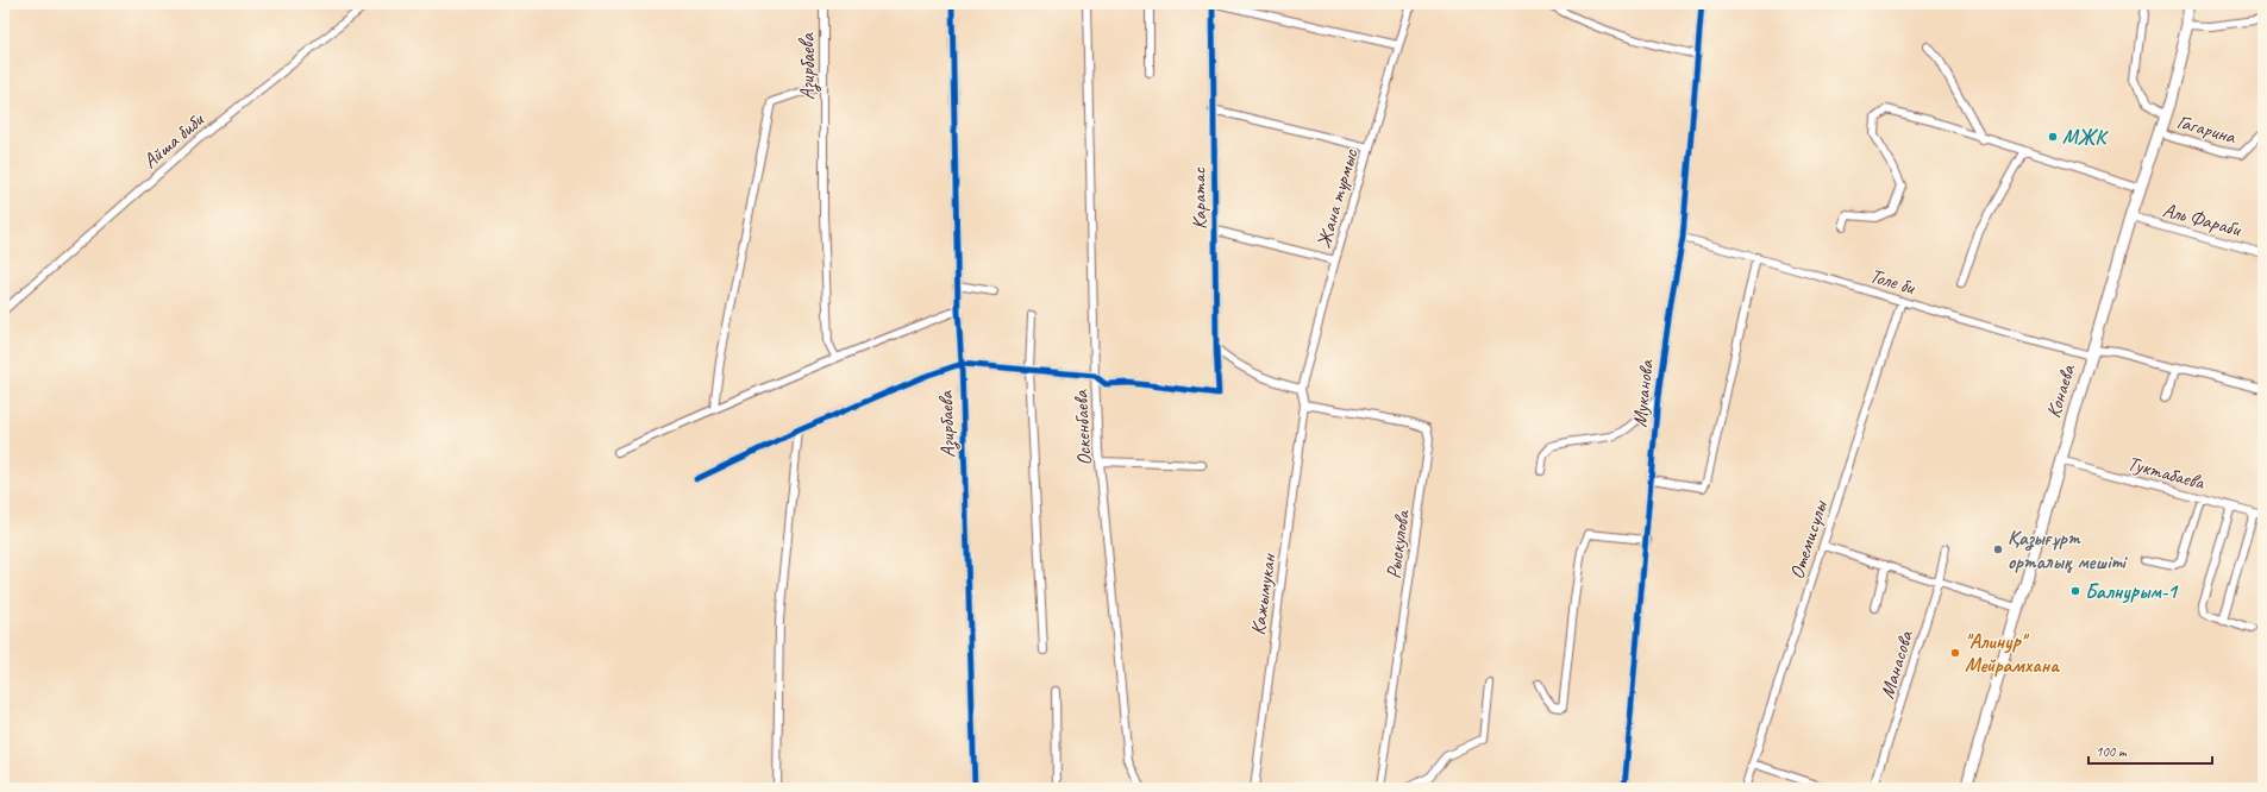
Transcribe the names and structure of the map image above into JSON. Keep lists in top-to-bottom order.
{
  "streets": {
    "main road": ["Конаева"],
    "street": [
      "Азирбаева",
      "Гагарина",
      "Айша биби",
      "Каратас",
      "Жана турмыс",
      "Аль Фараби",
      "Толе би",
      "Муканова",
      "Оскенбаева",
      "Туктабаева",
      "Отемисулы",
      "Рыскулова",
      "Кажымукан",
      "Манасова"
    ]
  },
  "crossings": [
    ["Гагарина", "Конаева"],
    ["Каратас", "Оскенбаева"],
    ["Жана турмыс", "Рыскулова"],
    ["Жана турмыс", "Кажымукан"],
    ["Аль Фараби", "Конаева"],
    ["Толе би", "Конаева"],
    ["Толе би", "Муканова"],
    ["Толе би", "Отемисулы"],
    ["Конаева", "Туктабаева"],
    ["Рыскулова", "Кажымукан"]
  ],
  "places": [
    "МЖК",
    "Қазығұрт орталық мешіті",
    "Балнурым-1",
    "\"Алинур\" Мейрамхана"
  ],
  "scale_bar": "100 m"
}
